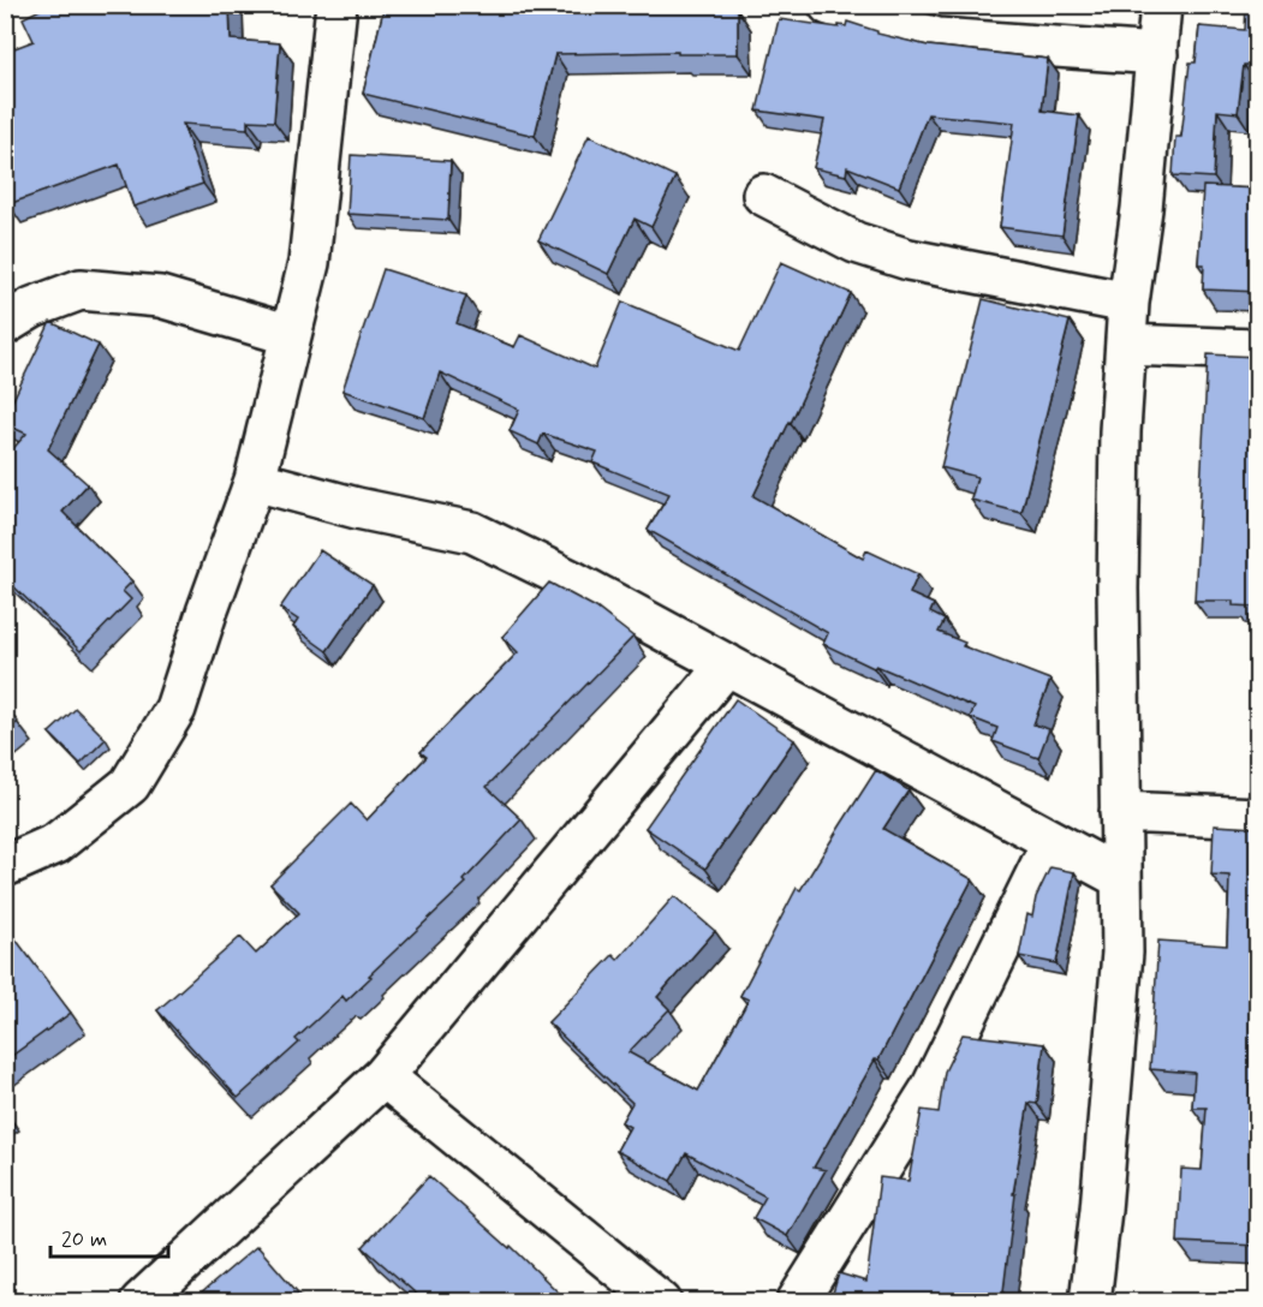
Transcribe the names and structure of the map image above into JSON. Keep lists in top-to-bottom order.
{
  "scale_bar": "20 m"
}
